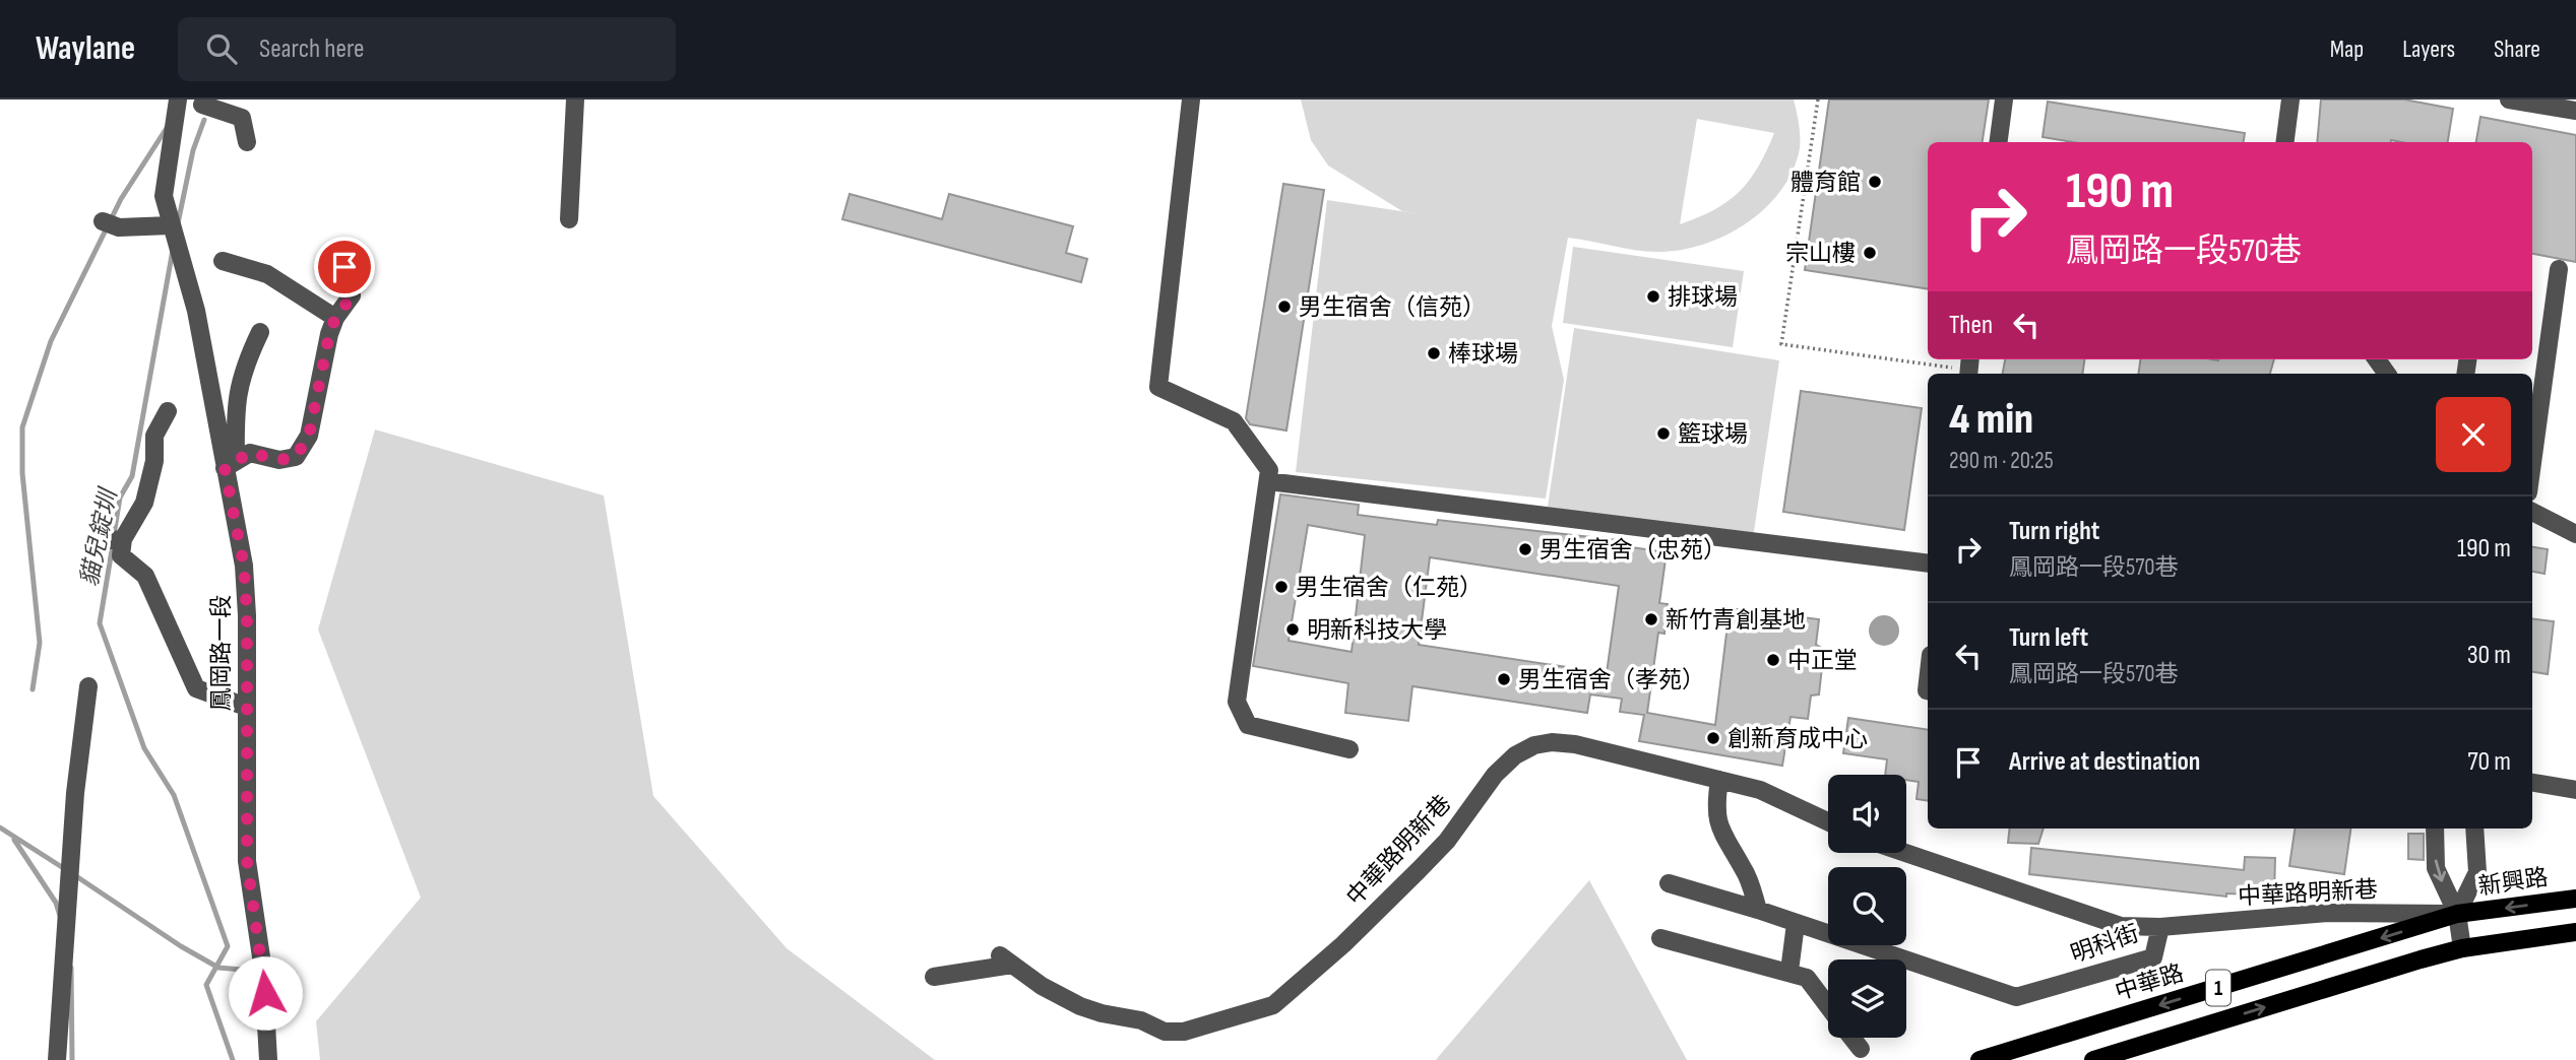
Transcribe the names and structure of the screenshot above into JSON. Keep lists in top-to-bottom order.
{
  "streets": {
    "main road": ["新興路", "中華路", "1"],
    "street": ["鳳岡路一段", "中華路明新巷", "明科街"]
  },
  "crossings": [
    ["中華路明新巷", "新興路"],
    ["中華路明新巷", "明科街"],
    ["中華路明新巷", "中華路"],
    ["新興路", "中華路"]
  ],
  "water": ["貓兒錠圳"],
  "places": [
    "體育館",
    "宗山樓",
    "排球場",
    "男生宿舍（信苑）",
    "棒球場",
    "籃球場",
    "男生宿舍（忠苑）",
    "男生宿舍（仁苑）",
    "新竹青創基地",
    "明新科技大學",
    "中正堂",
    "男生宿舍（孝苑）",
    "創新育成中心"
  ],
  "page": {
    "header": "Waylane",
    "search": "Search here",
    "nav": ["Map", "Layers", "Share"],
    "turn": ["190 m", "鳳岡路一段570巷"],
    "then": "Then",
    "heading": ["4 min", "290 m · 20:25"],
    "list": [
      {
        "name": "Turn right",
        "note": "鳳岡路一段570巷",
        "value": "190 m"
      },
      {
        "name": "Turn left",
        "note": "鳳岡路一段570巷",
        "value": "30 m"
      },
      {
        "name": "Arrive at destination",
        "value": "70 m"
      }
    ]
  }
}
